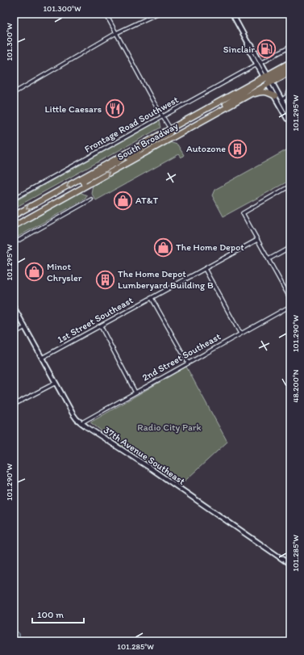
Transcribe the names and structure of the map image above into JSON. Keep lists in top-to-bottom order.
{
  "streets": {
    "highway": ["South Broadway"],
    "street": [
      "Frontage Road Southwest",
      "1st Street Southeast",
      "2nd Street Southeast",
      "37th Avenue Southeast"
    ]
  },
  "crossings": [
    ["1st Street Southeast", "37th Avenue Southeast"],
    ["2nd Street Southeast", "37th Avenue Southeast"]
  ],
  "parks": ["Radio City Park"],
  "places": {
    "fuel station": ["Sinclair"],
    "restaurant": ["Little Caesars"],
    "building": ["Autozone", "The Home Depot Lumberyard Building B"],
    "shop": ["AT&T", "The Home Depot", "Minot Chrysler"]
  },
  "scale_bar": "100 m",
  "coordinates": [
    "101.300°W",
    "101.295°W",
    "101.290°W",
    "48.200°N",
    "101.285°W"
  ]
}
